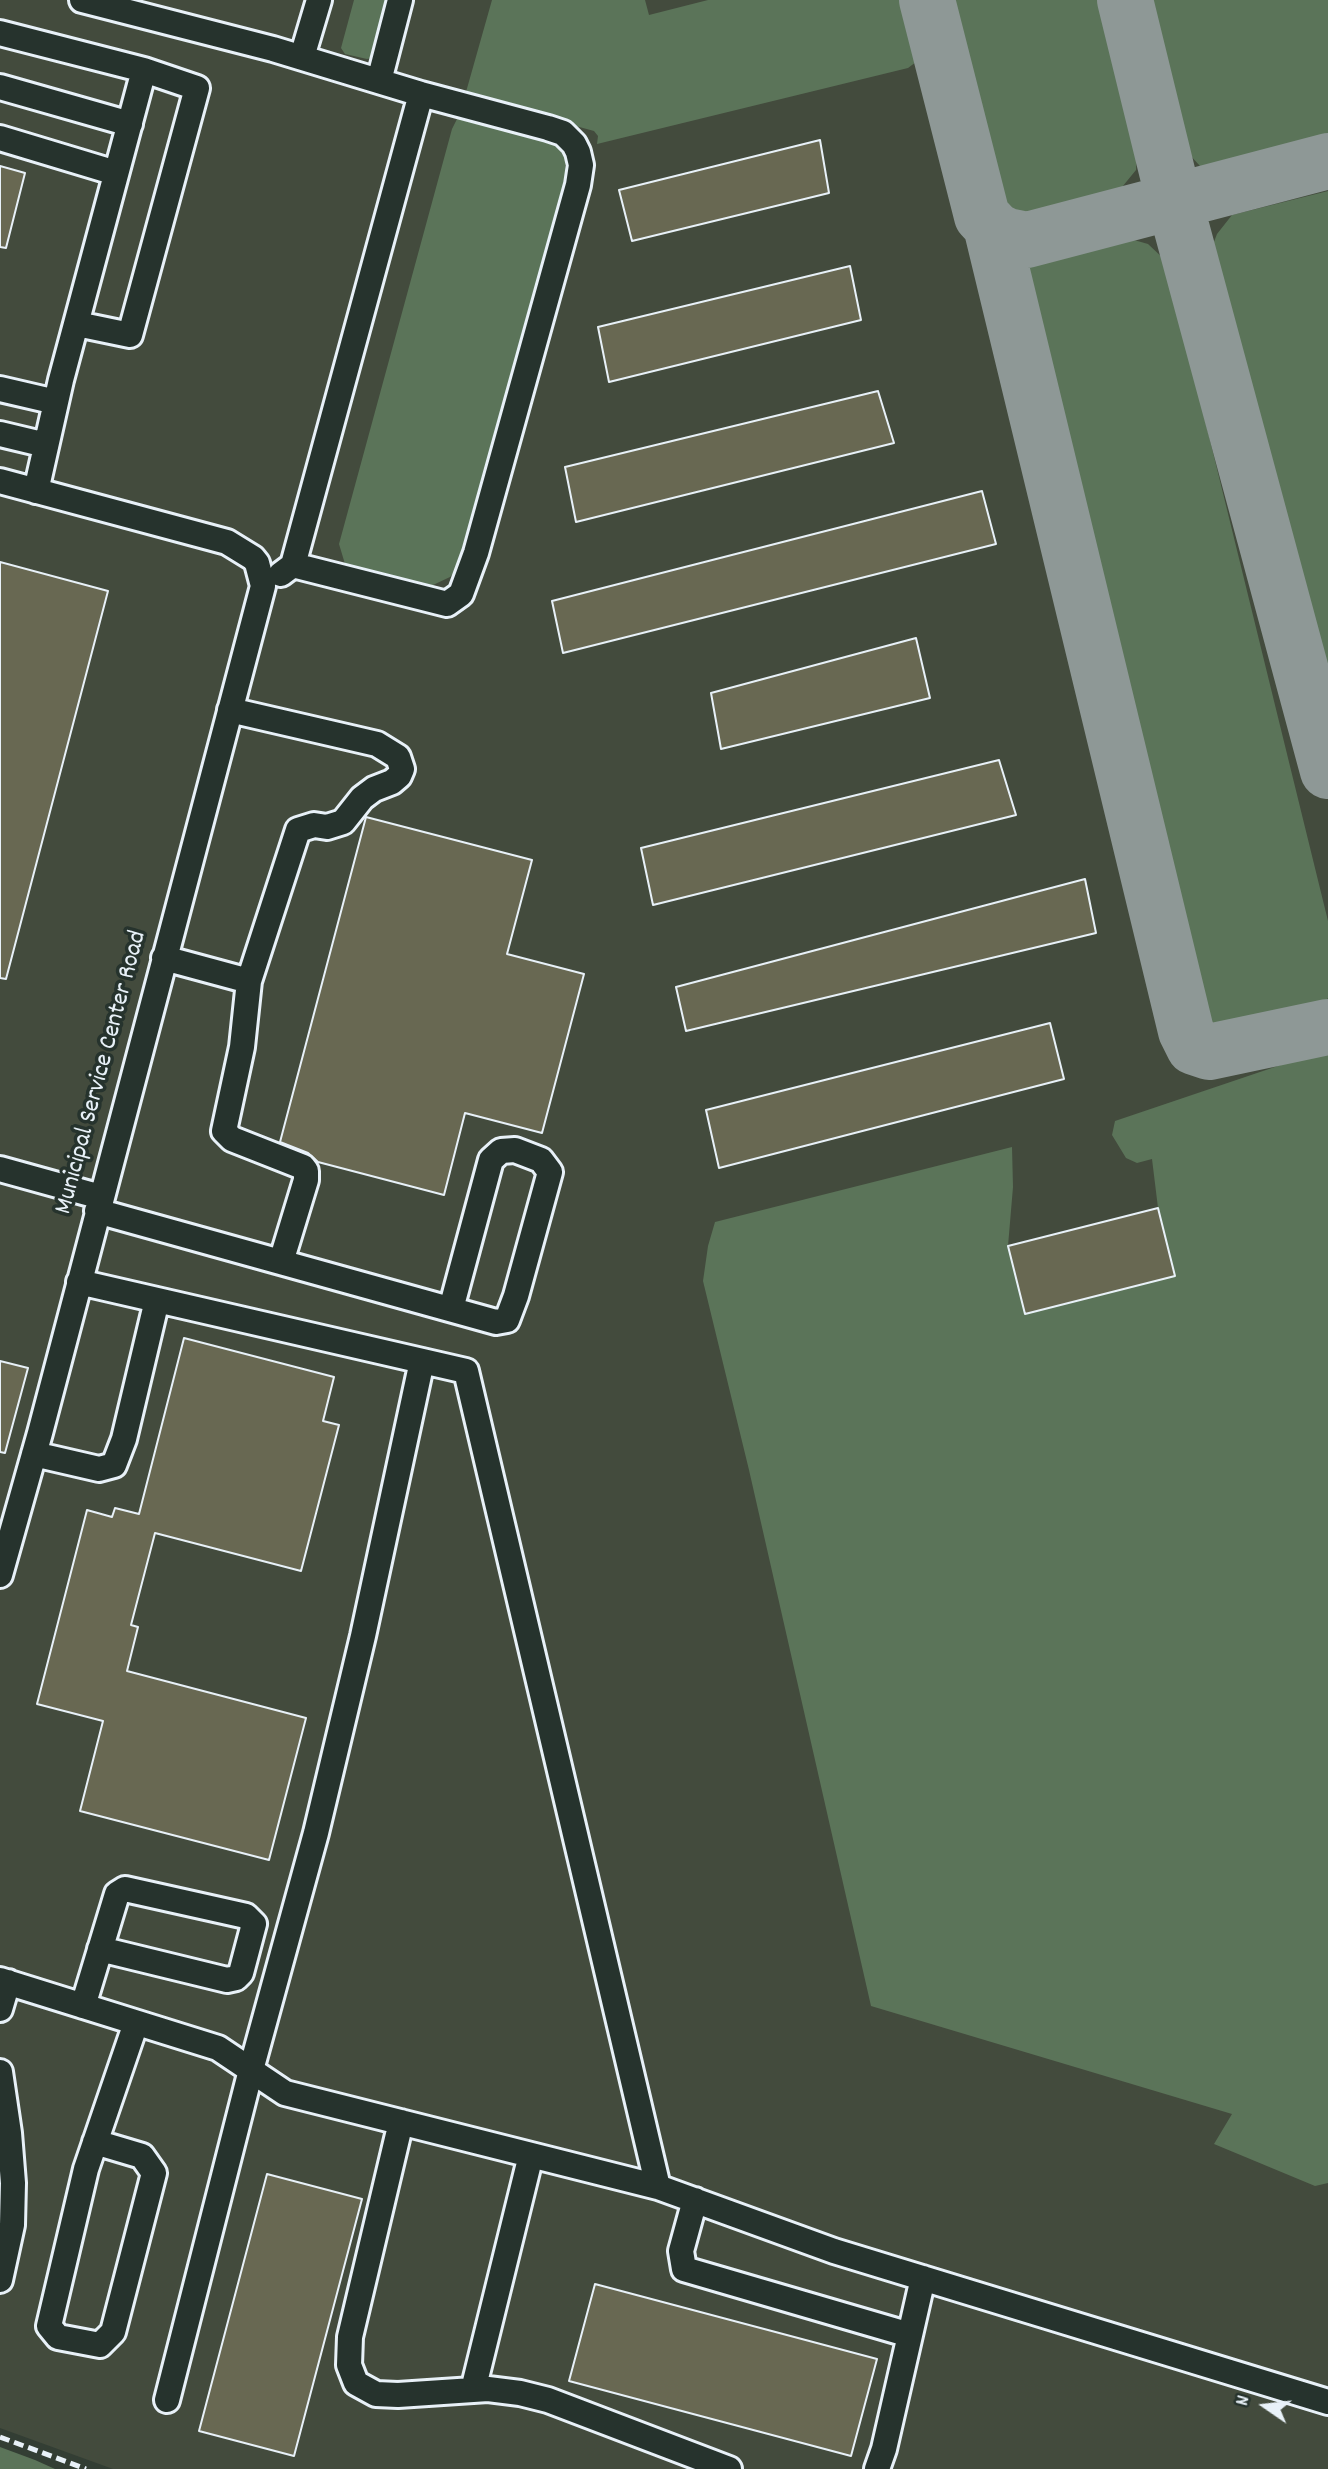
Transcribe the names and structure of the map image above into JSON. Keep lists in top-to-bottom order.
{
  "streets": {
    "street": ["Municipal Service Center Road"]
  },
  "north": "left"
}
